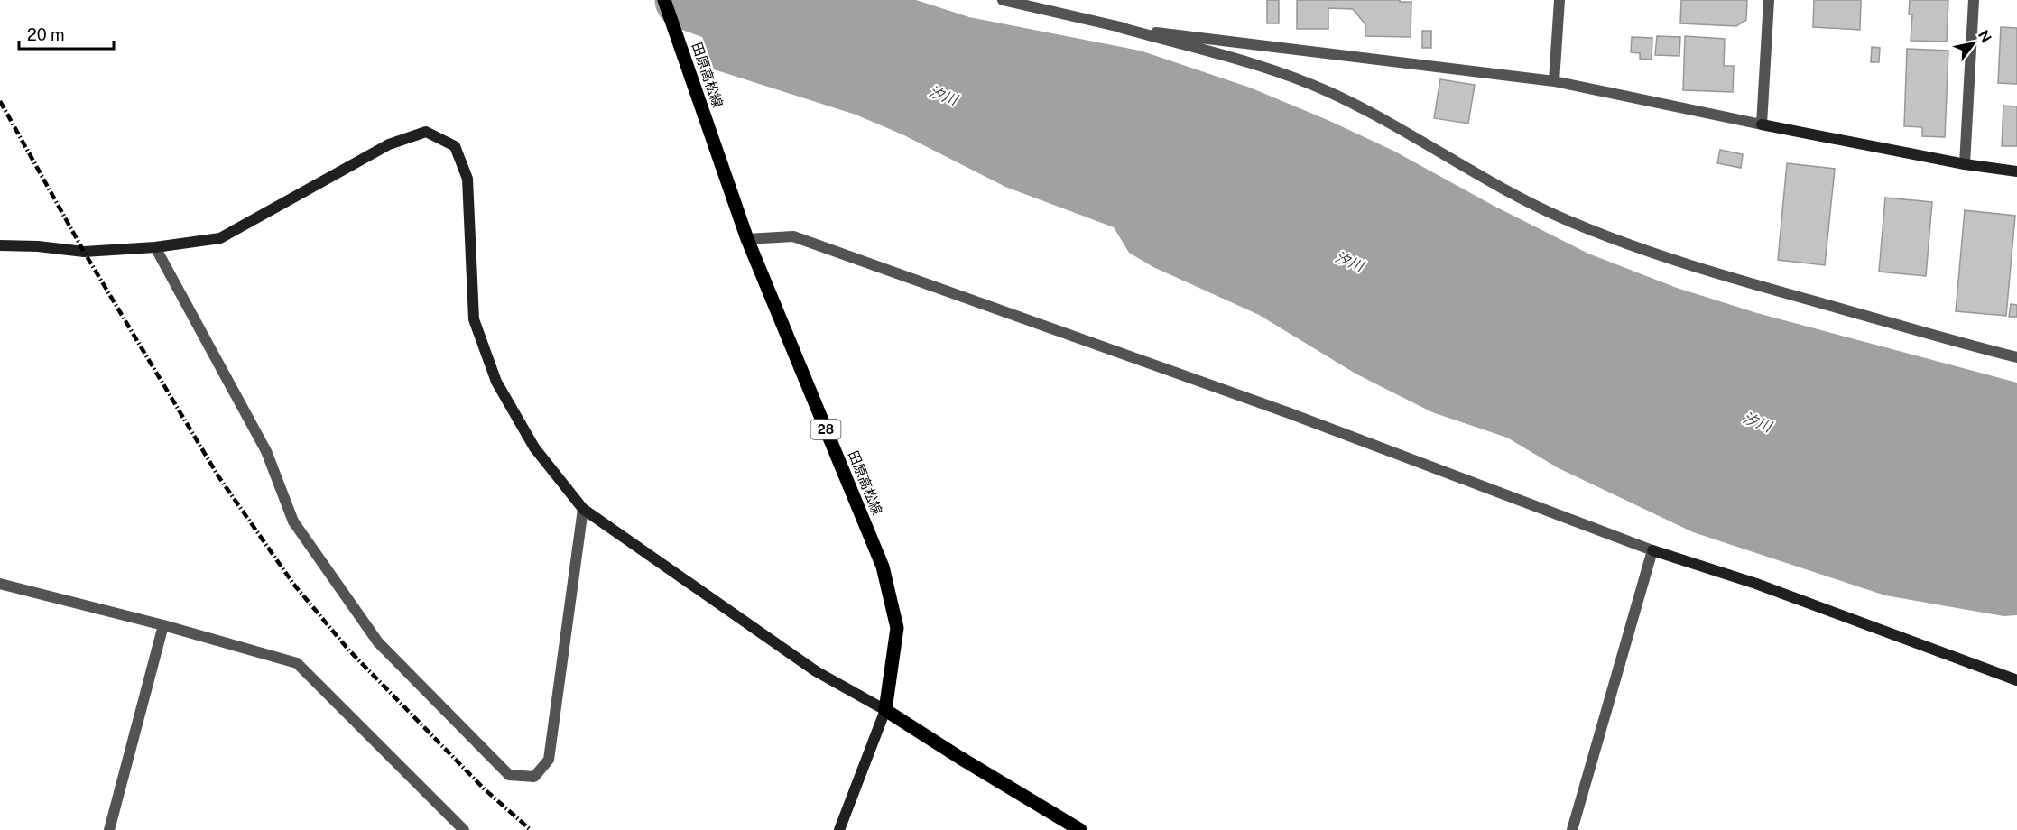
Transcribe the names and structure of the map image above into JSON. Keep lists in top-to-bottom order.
{
  "streets": {
    "main road": ["田原高松線", "28"]
  },
  "water": ["汐川"],
  "scale_bar": "20 m",
  "north": "top right"
}
